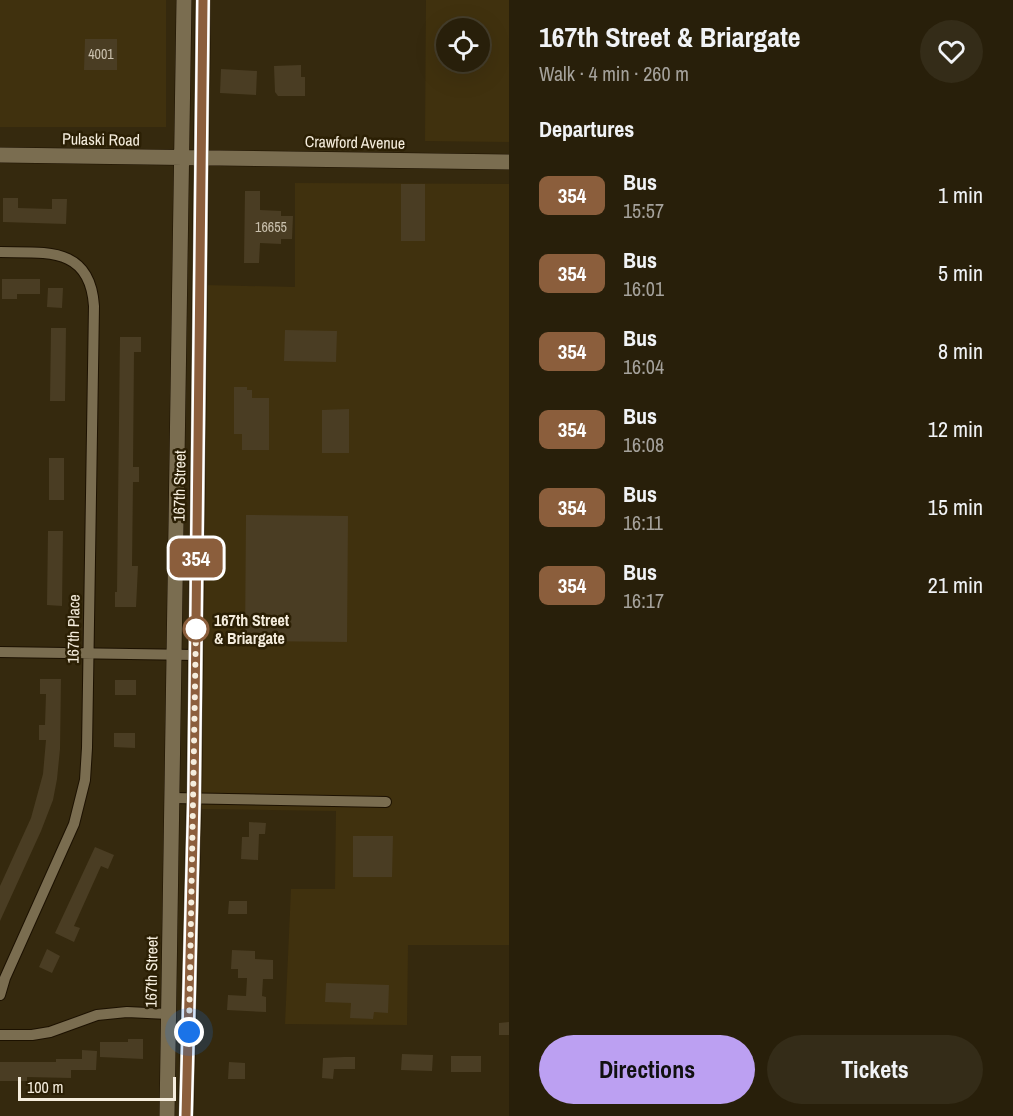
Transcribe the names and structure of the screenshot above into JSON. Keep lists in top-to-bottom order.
{
  "streets": {
    "main road": ["Pulaski Road", "Crawford Avenue", "167th Street"],
    "street": ["167th Place"]
  },
  "crossings": [
    ["Pulaski Road", "Crawford Avenue"],
    ["Pulaski Road", "167th Street"],
    ["Crawford Avenue", "167th Street"]
  ],
  "places": ["167th Street & Briargate"],
  "lines": ["bus line 354"],
  "house_numbers": ["4001", "16655"],
  "scale_bar": "100 m",
  "page": {
    "on_map": "354",
    "heading": [
      ["167th Street & Briargate", "Walk · 4 min · 260 m"],
      "Departures"
    ],
    "list": [
      {
        "mark": "354",
        "name": "Bus",
        "note": "15:57",
        "value": "1 min"
      },
      {
        "mark": "354",
        "name": "Bus",
        "note": "16:01",
        "value": "5 min"
      },
      {
        "mark": "354",
        "name": "Bus",
        "note": "16:04",
        "value": "8 min"
      },
      {
        "mark": "354",
        "name": "Bus",
        "note": "16:08",
        "value": "12 min"
      },
      {
        "mark": "354",
        "name": "Bus",
        "note": "16:11",
        "value": "15 min"
      },
      {
        "mark": "354",
        "name": "Bus",
        "note": "16:17",
        "value": "21 min"
      }
    ],
    "buttons": ["Directions", "Tickets"],
    "scale": "100 m"
  }
}
